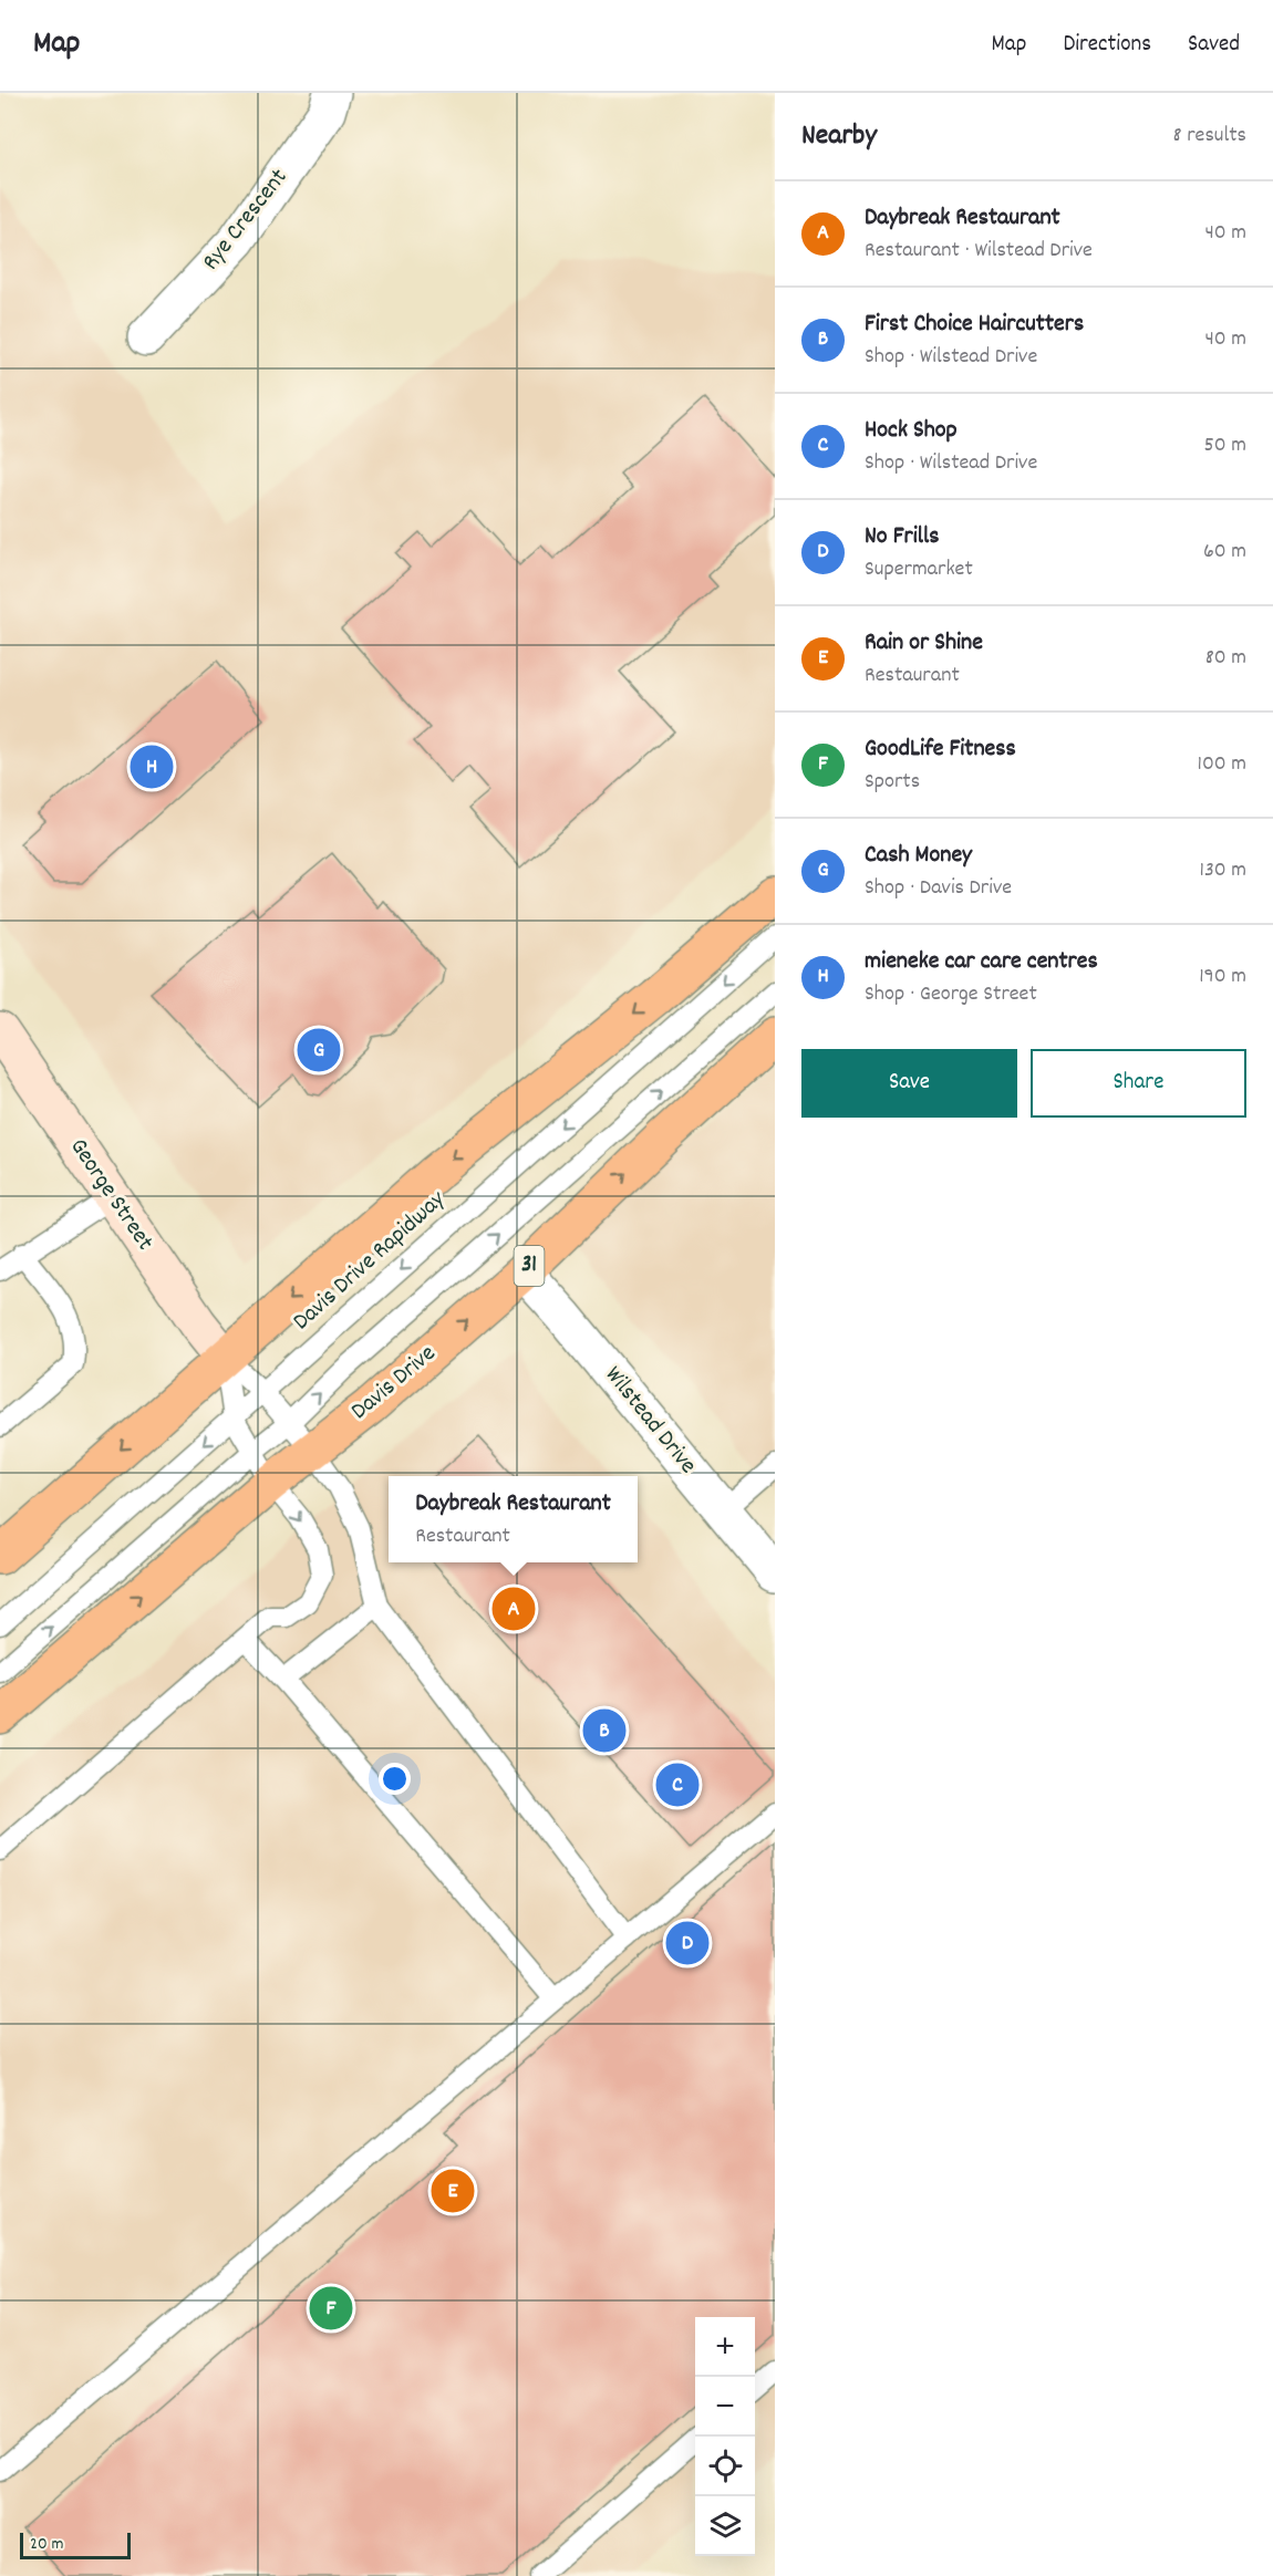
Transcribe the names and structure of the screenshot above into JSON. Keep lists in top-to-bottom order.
{
  "streets": {
    "main road": ["George Street", "31", "Davis Drive"],
    "street": ["Rye Crescent", "Wilstead Drive"],
    "lane": ["Davis Drive Rapidway"]
  },
  "crossings": [
    ["Davis Drive", "Wilstead Drive"]
  ],
  "scale_bar": "20 m",
  "page": {
    "header": "Map",
    "nav": ["Map", "Directions", "Saved"],
    "heading": ["Nearby", "8 results"],
    "list": [
      {
        "mark": "A",
        "name": "Daybreak Restaurant",
        "note": "Restaurant · Wilstead Drive",
        "value": "40 m"
      },
      {
        "mark": "B",
        "name": "First Choice Haircutters",
        "note": "Shop · Wilstead Drive",
        "value": "40 m"
      },
      {
        "mark": "C",
        "name": "Hock Shop",
        "note": "Shop · Wilstead Drive",
        "value": "50 m"
      },
      {
        "mark": "D",
        "name": "No Frills",
        "note": "Supermarket",
        "value": "60 m"
      },
      {
        "mark": "E",
        "name": "Rain or Shine",
        "note": "Restaurant",
        "value": "80 m"
      },
      {
        "mark": "F",
        "name": "GoodLife Fitness",
        "note": "Sports",
        "value": "100 m"
      },
      {
        "mark": "G",
        "name": "Cash Money",
        "note": "Shop · Davis Drive",
        "value": "130 m"
      },
      {
        "mark": "H",
        "name": "mieneke car care centres",
        "note": "Shop · George Street",
        "value": "190 m"
      }
    ],
    "pins": [
      "H",
      "G",
      "A",
      "B",
      "C",
      "D",
      "E",
      "F"
    ],
    "buttons": ["Save", "Share"],
    "popup": ["Daybreak Restaurant", "Restaurant"],
    "map_buttons": ["+", "−"],
    "scale": "20 m"
  }
}
